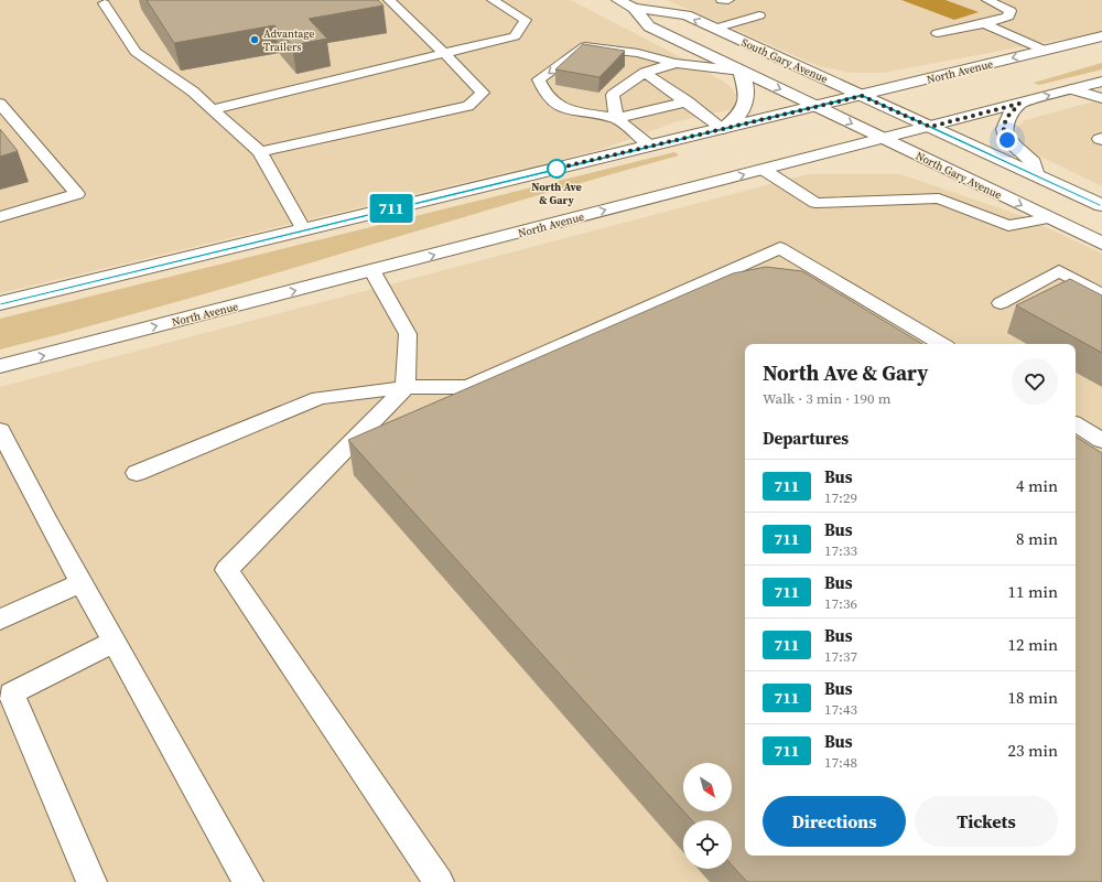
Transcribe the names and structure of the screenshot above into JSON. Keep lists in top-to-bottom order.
{
  "streets": {
    "main road": ["South Gary Avenue", "North Avenue", "North Gary Avenue"]
  },
  "crossings": [
    ["South Gary Avenue", "North Avenue"],
    ["South Gary Avenue", "North Gary Avenue"],
    ["North Avenue", "North Gary Avenue"]
  ],
  "places": ["Advantage Trailers", "North Ave & Gary"],
  "lines": ["bus line 711"],
  "north": "bottom right",
  "page": {
    "on_map": "711",
    "heading": [
      ["North Ave & Gary", "Walk · 3 min · 190 m"],
      "Departures"
    ],
    "list": [
      {
        "mark": "711",
        "name": "Bus",
        "note": "17:29",
        "value": "4 min"
      },
      {
        "mark": "711",
        "name": "Bus",
        "note": "17:33",
        "value": "8 min"
      },
      {
        "mark": "711",
        "name": "Bus",
        "note": "17:36",
        "value": "11 min"
      },
      {
        "mark": "711",
        "name": "Bus",
        "note": "17:37",
        "value": "12 min"
      },
      {
        "mark": "711",
        "name": "Bus",
        "note": "17:43",
        "value": "18 min"
      },
      {
        "mark": "711",
        "name": "Bus",
        "note": "17:48",
        "value": "23 min"
      }
    ],
    "buttons": ["Directions", "Tickets"]
  }
}
